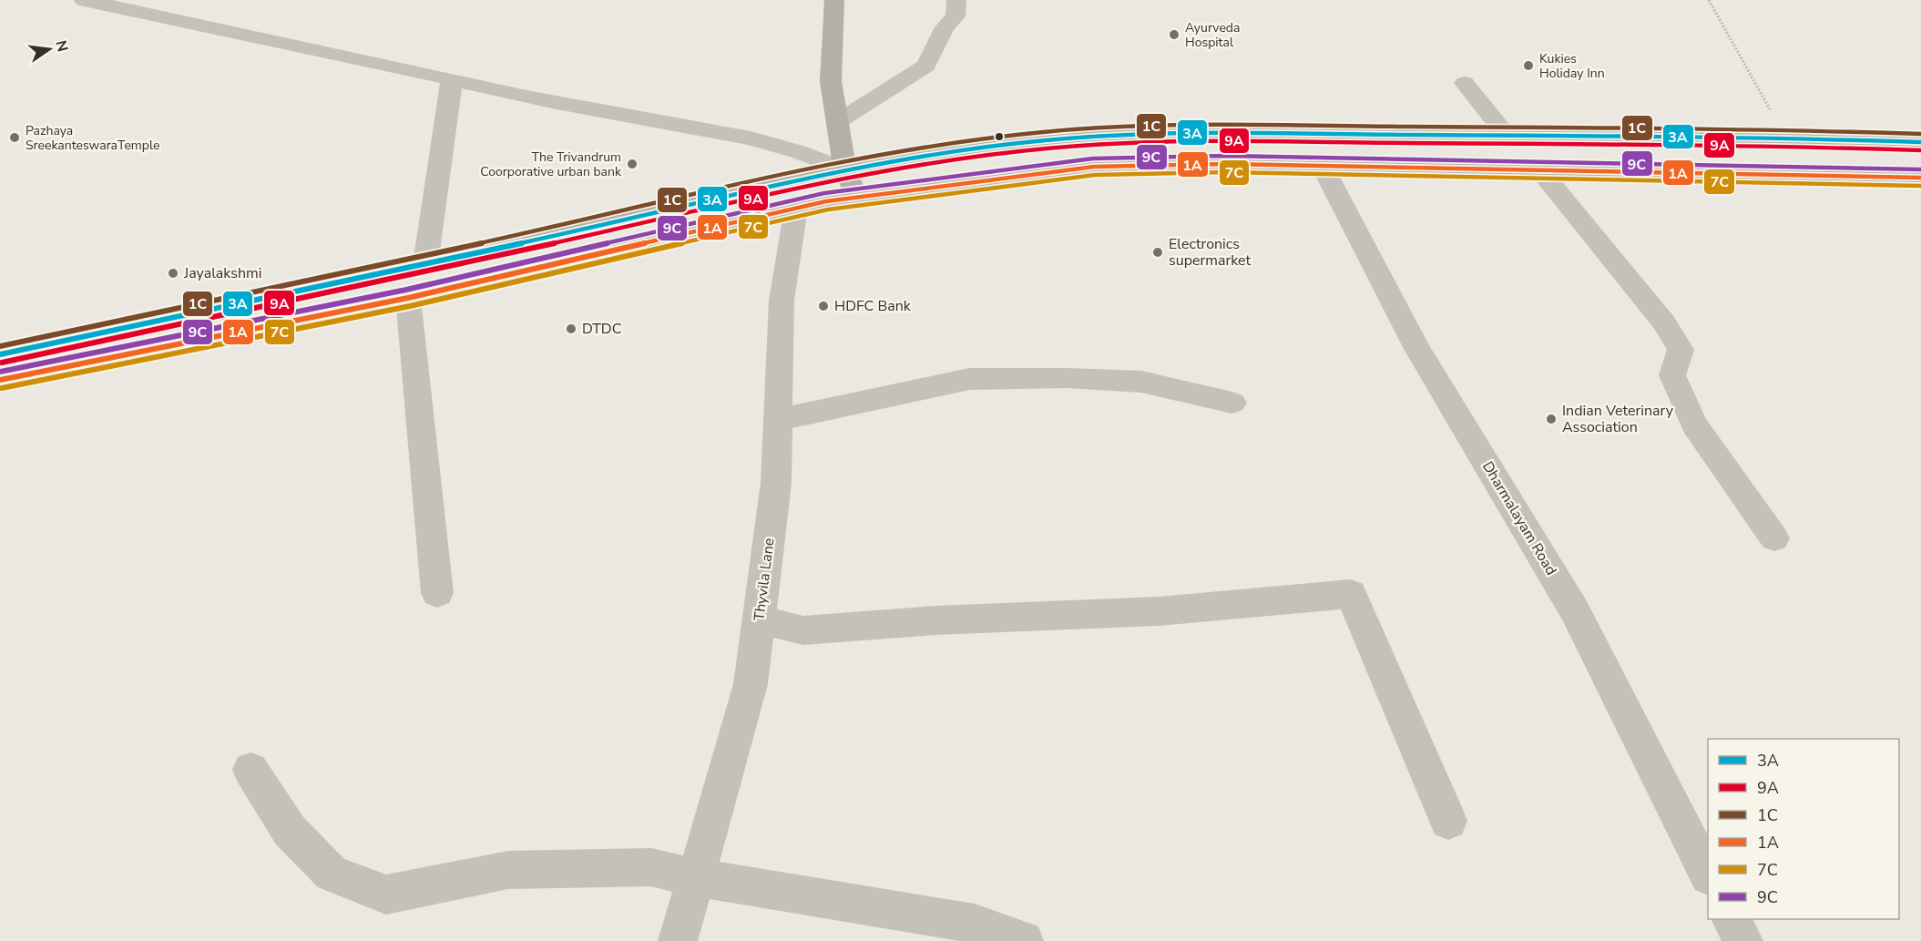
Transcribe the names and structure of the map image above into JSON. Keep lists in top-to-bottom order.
{
  "streets": {
    "street": ["Dharmalayam Road", "Thyvila Lane"]
  },
  "places": [
    "Ayurveda Hospital",
    "Kukies Holiday Inn",
    "Pazhaya SreekanteswaraTemple",
    "The Trivandrum Coorporative urban bank",
    "Electronics supermarket",
    "Jayalakshmi",
    "HDFC Bank",
    "DTDC",
    "Indian Veterinary Association"
  ],
  "lines": [
    "transit line 1C",
    "transit line 3A",
    "transit line 9A",
    "transit line 9C",
    "transit line 1A",
    "transit line 7C"
  ],
  "legend": [
    "3A",
    "9A",
    "1C",
    "1A",
    "7C",
    "9C"
  ],
  "north": "right"
}
